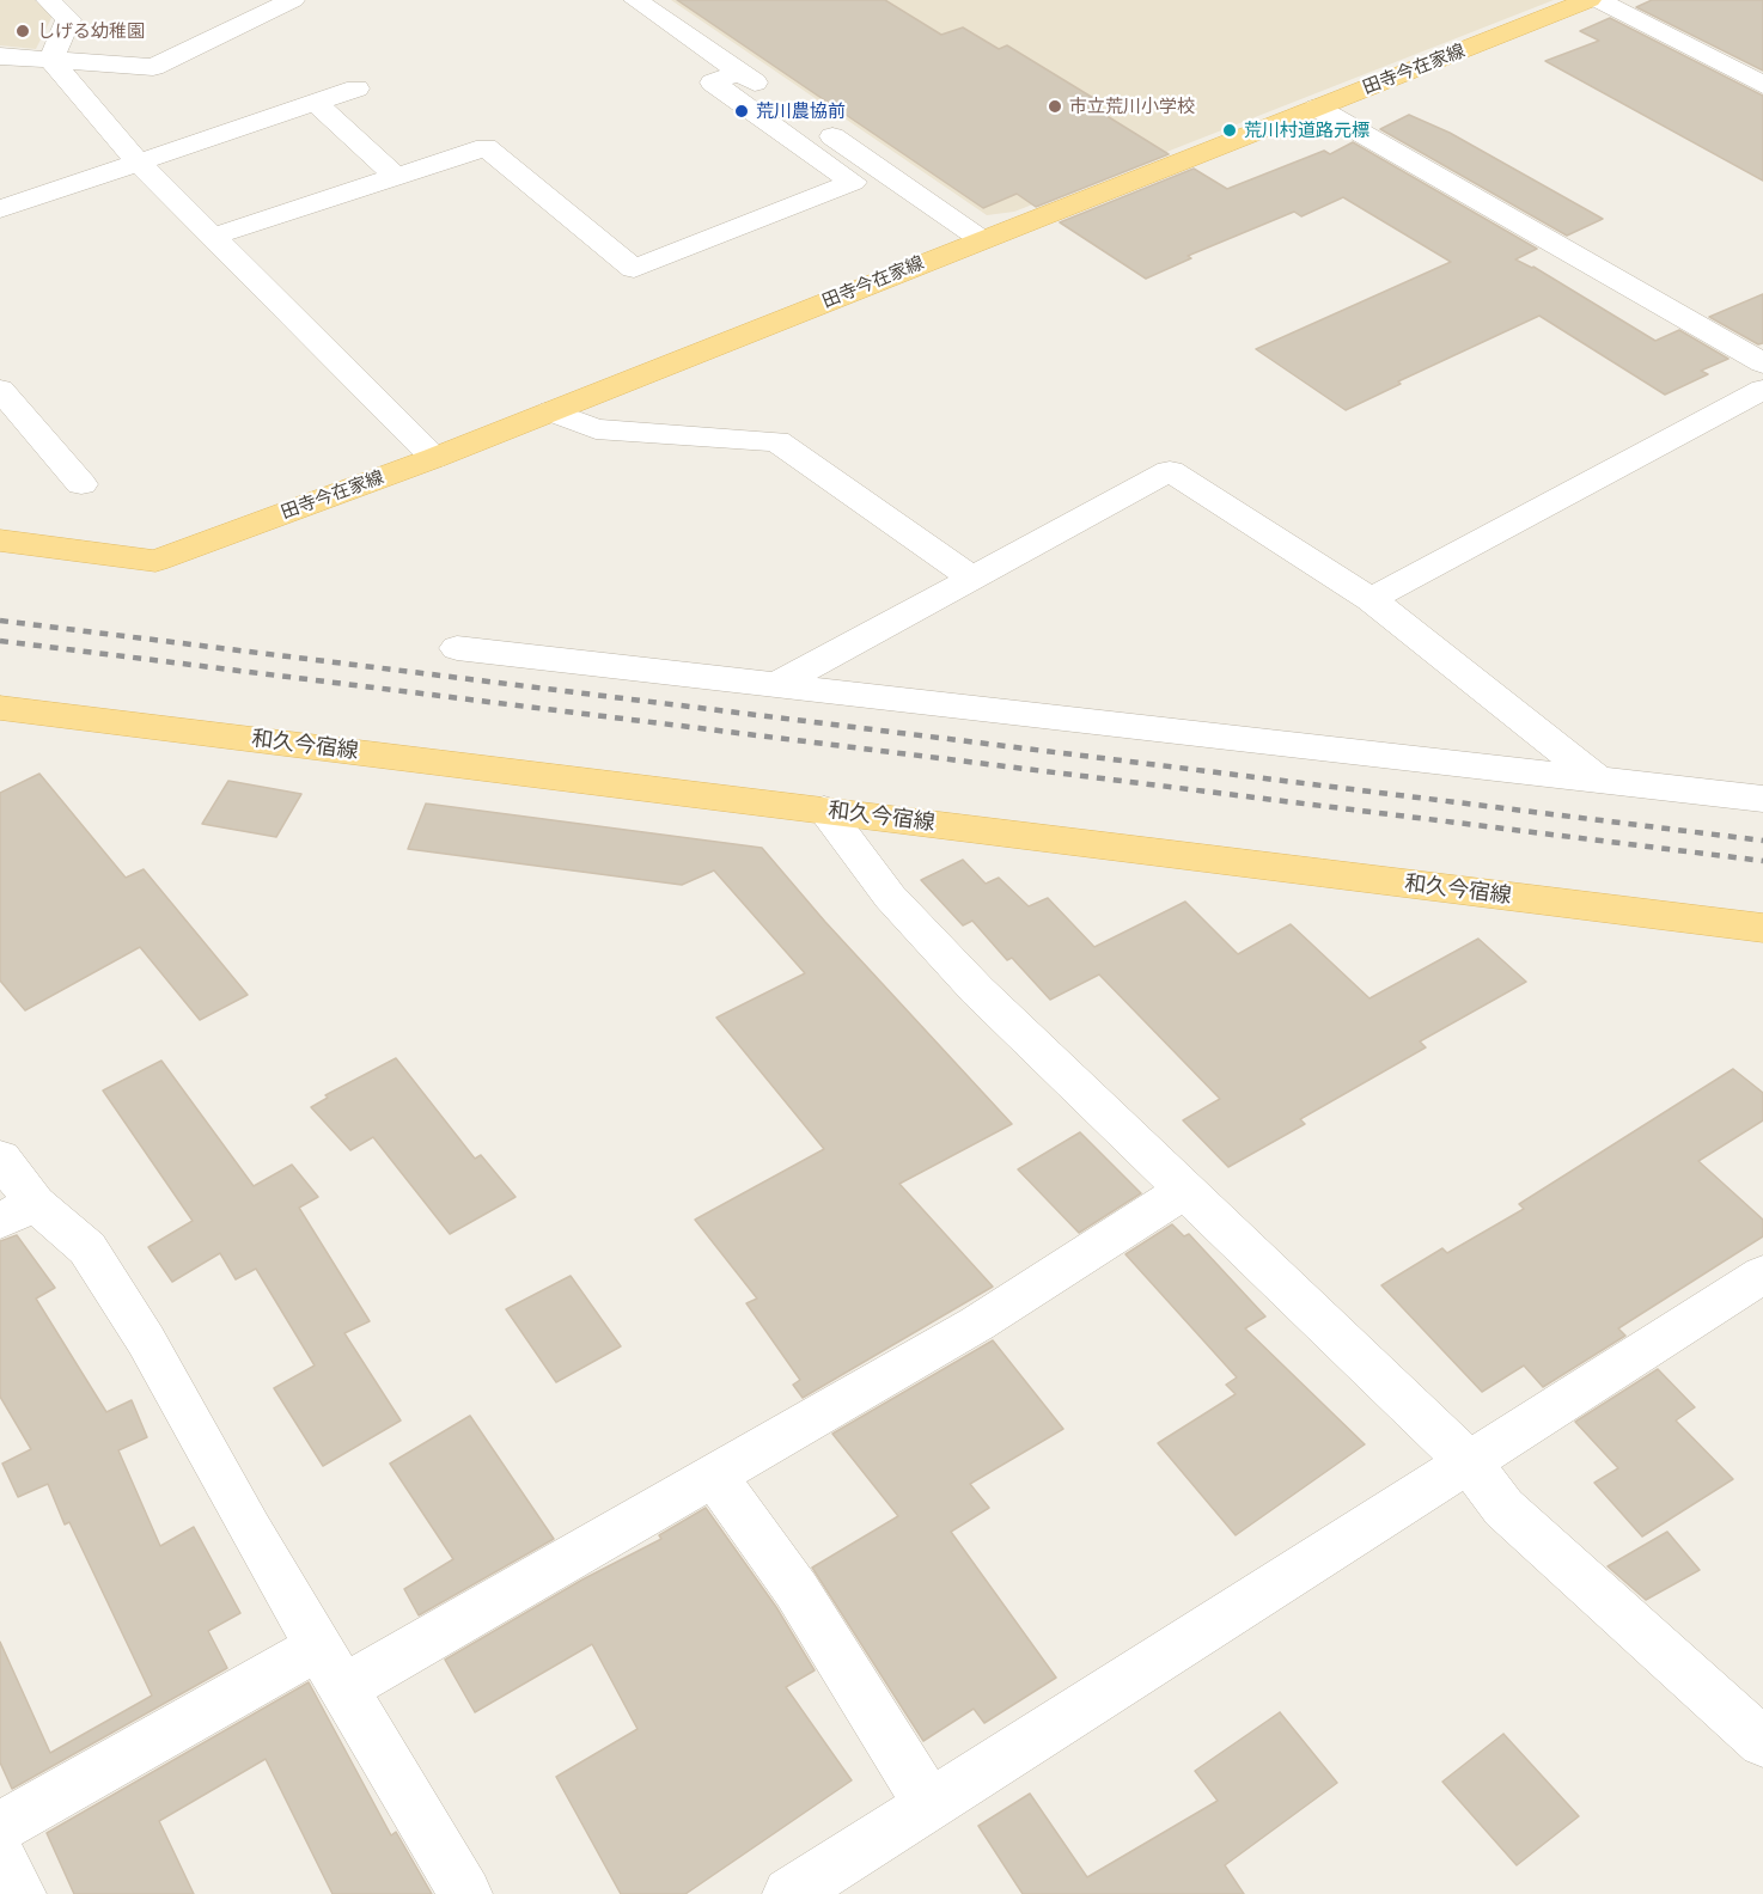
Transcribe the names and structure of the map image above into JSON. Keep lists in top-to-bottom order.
{
  "streets": {
    "main road": ["田寺今在家線", "和久今宿線"]
  },
  "places": [
    "しげる幼稚園",
    "市立荒川小学校",
    "荒川農協前",
    "荒川村道路元標"
  ]
}
